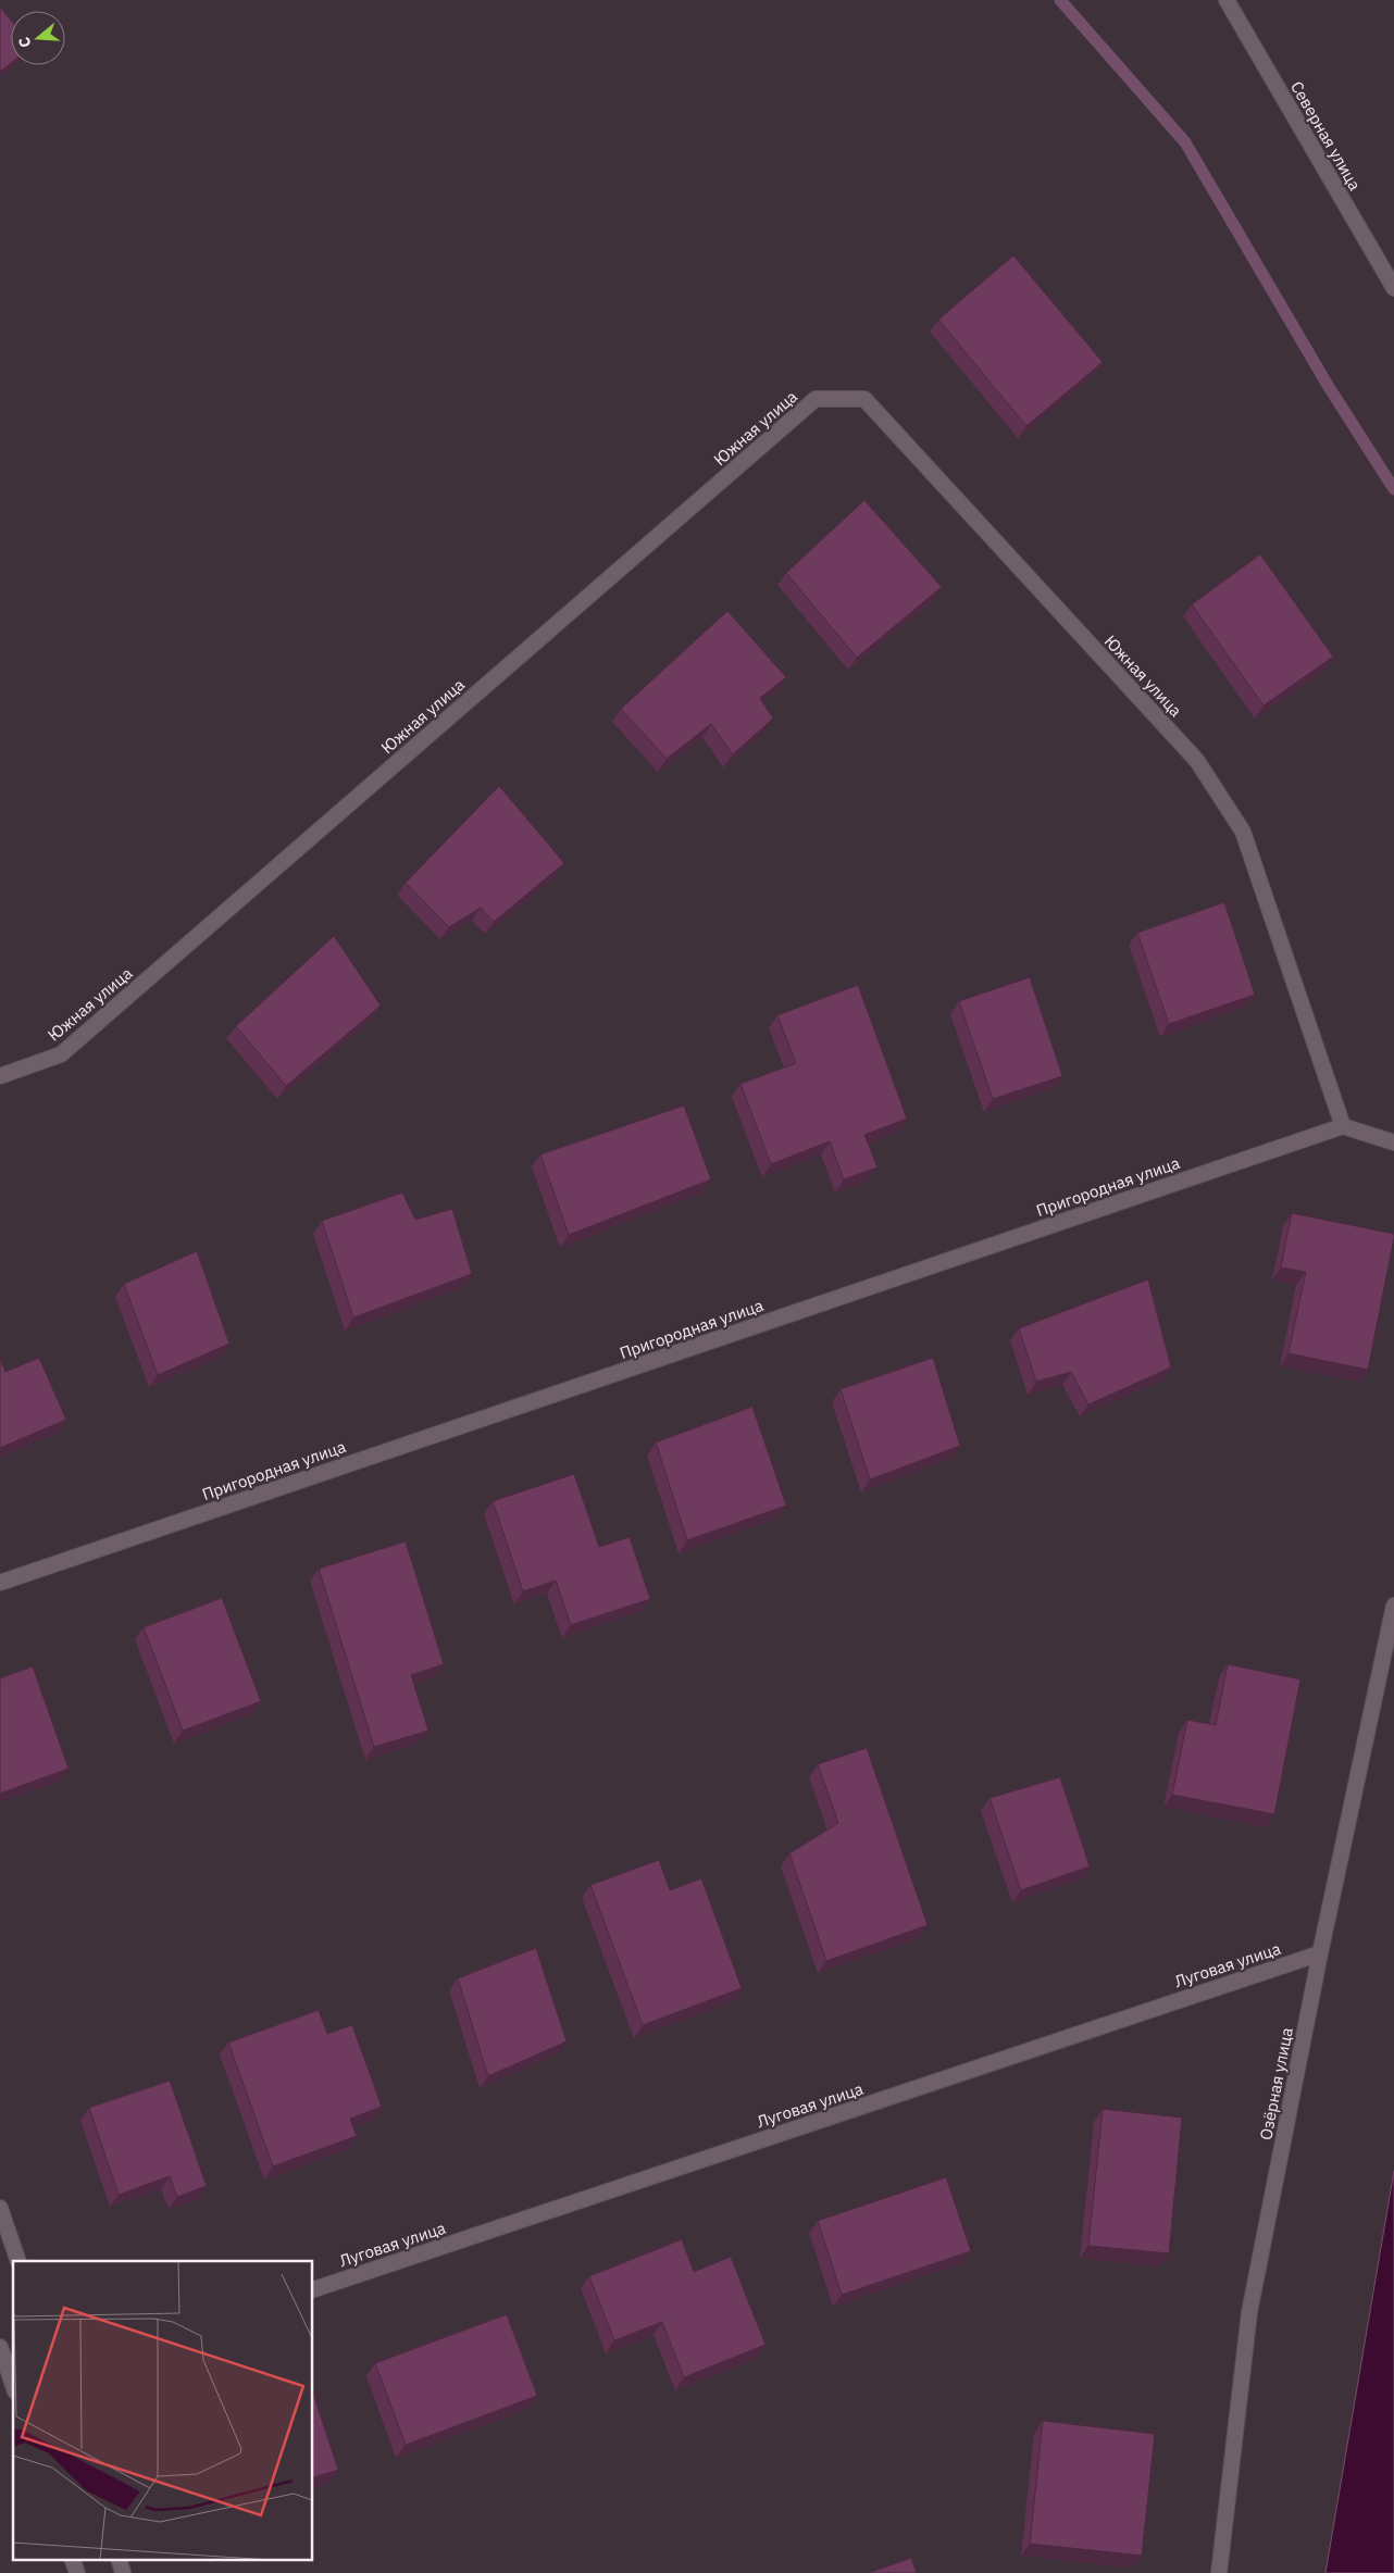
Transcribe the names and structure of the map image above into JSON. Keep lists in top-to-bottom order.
{
  "streets": {
    "street": [
      "Северная улица",
      "Южная улица",
      "Пригородная улица",
      "Луговая улица",
      "Озёрная улица"
    ]
  },
  "crossings": [
    ["Южная улица", "Пригородная улица"],
    ["Луговая улица", "Озёрная улица"]
  ],
  "north": "left"
}
